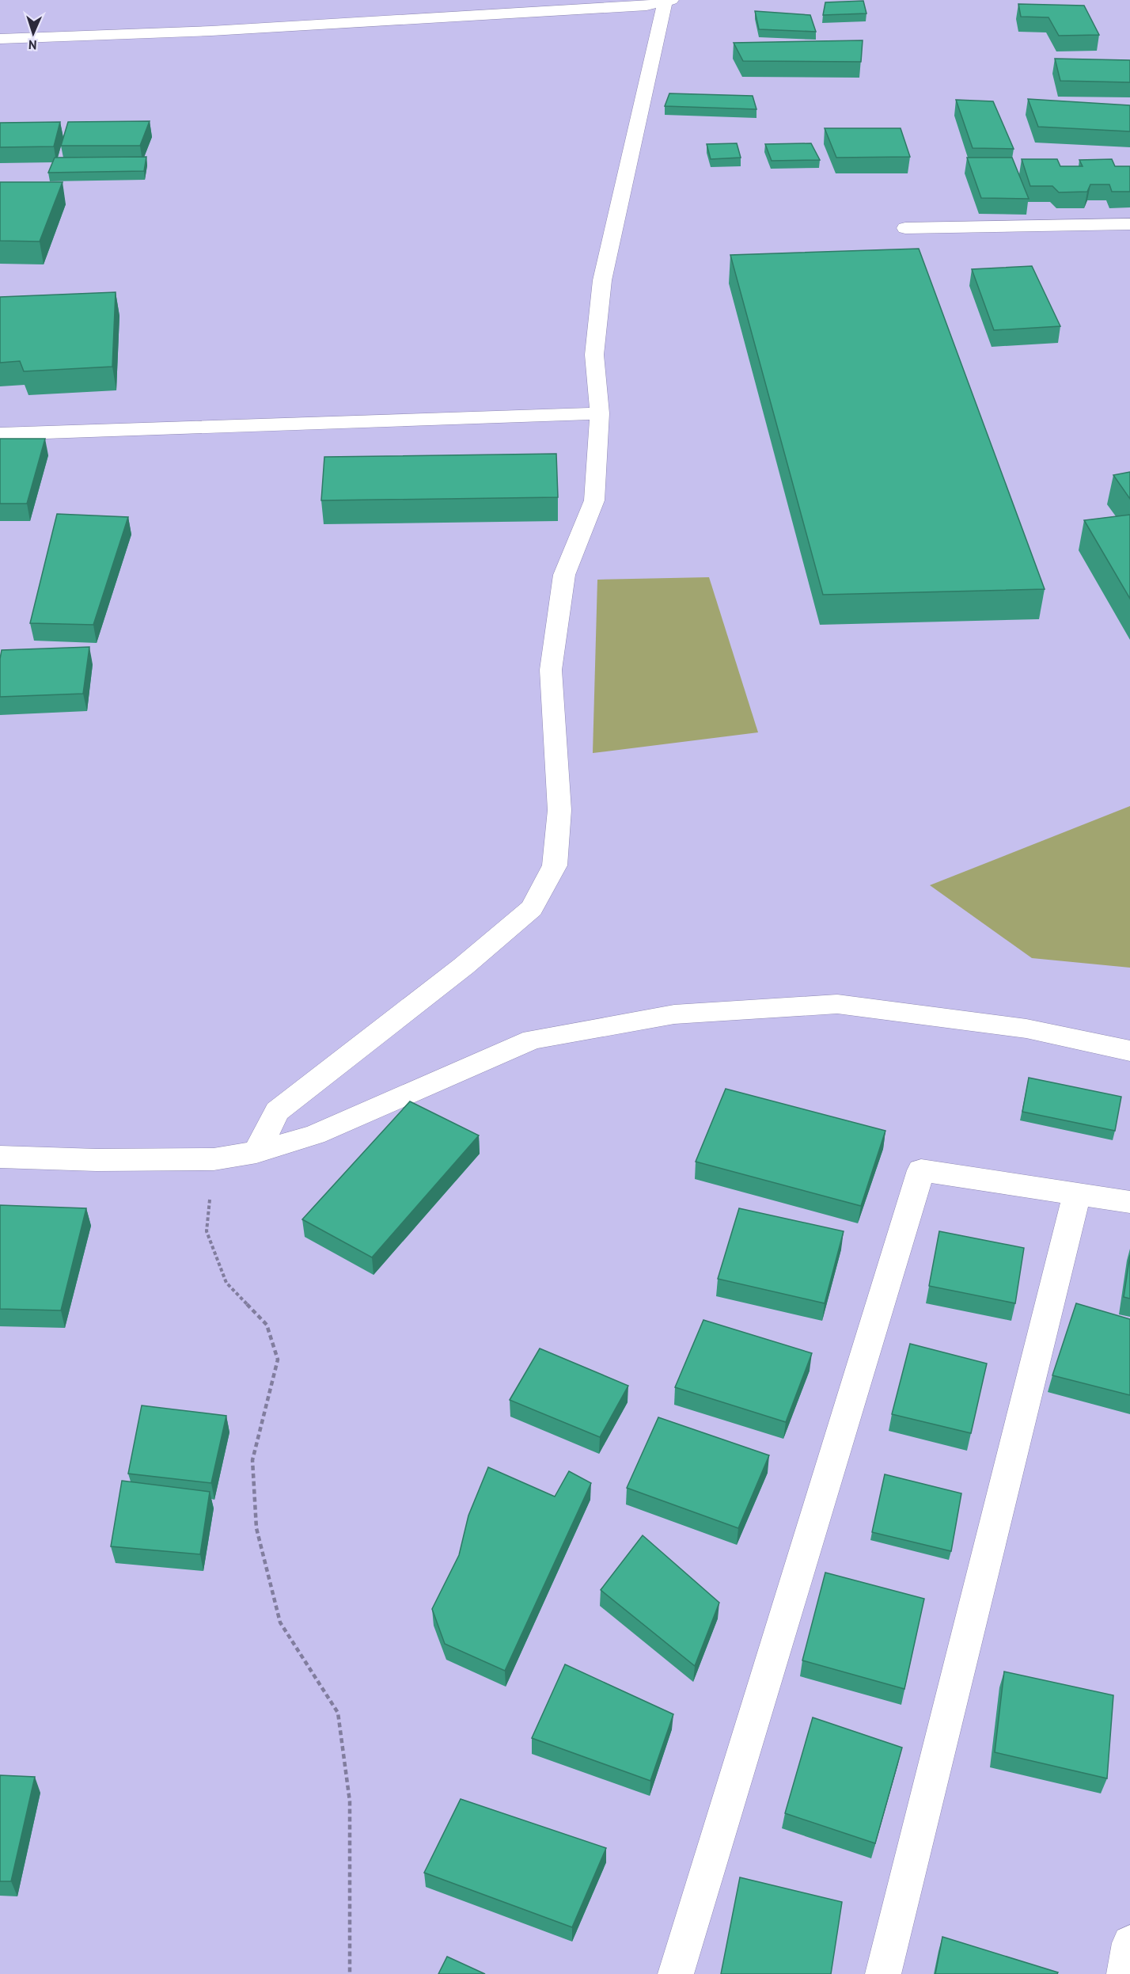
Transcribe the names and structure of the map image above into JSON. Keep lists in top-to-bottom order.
{
  "north": "bottom"
}
